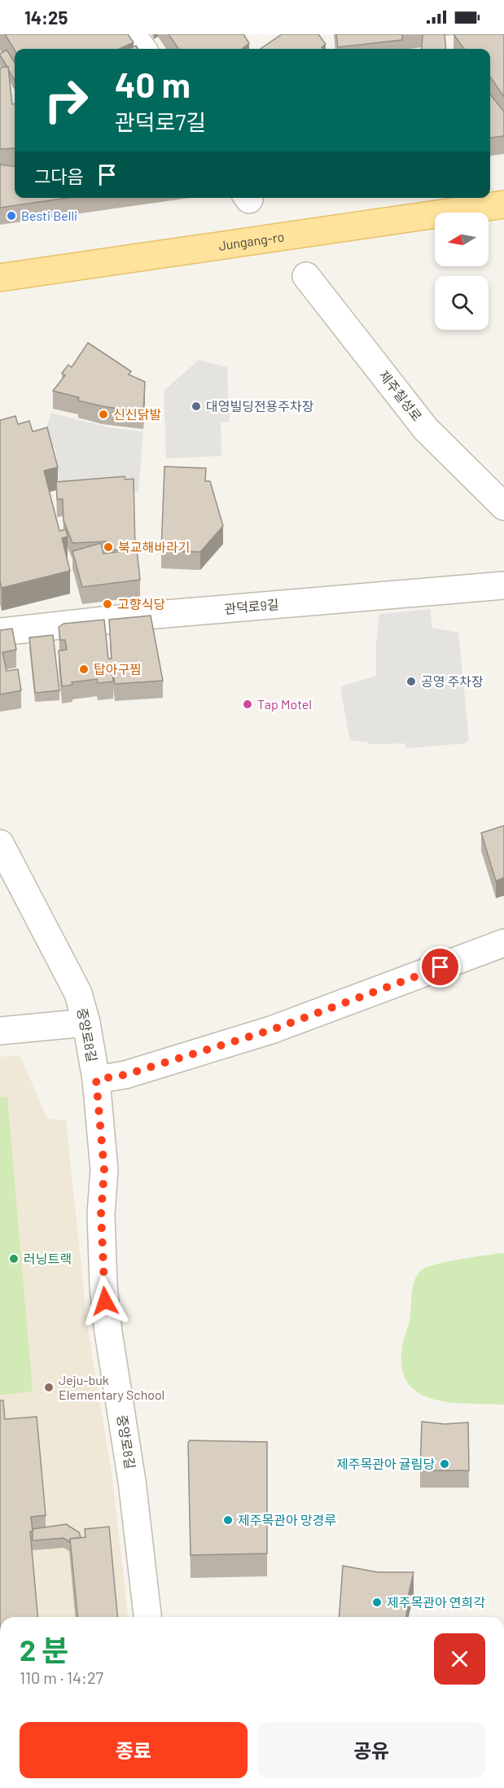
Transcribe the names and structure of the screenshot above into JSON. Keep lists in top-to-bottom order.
{
  "streets": {
    "main road": ["Jungang-ro"],
    "street": ["제주칠성로", "관덕로9길", "중앙로8길"]
  },
  "places": [
    "Besti Belli",
    "대영빌딩전용주차장",
    "신신닭발",
    "북교해바라기",
    "고향식당",
    "탑아구찜",
    "공영 주차장",
    "Tap Motel",
    "러닝트랙",
    "Jeju-buk Elementary School",
    "제주목관아 귤림당",
    "제주목관아 망경루",
    "제주목관아 연희각"
  ],
  "north": "left",
  "page": {
    "status": "14:25",
    "turn": ["40 m", "관덕로7길"],
    "then": "그다음",
    "heading": ["2 분", "110 m · 14:27"],
    "buttons": ["종료", "공유"]
  }
}
